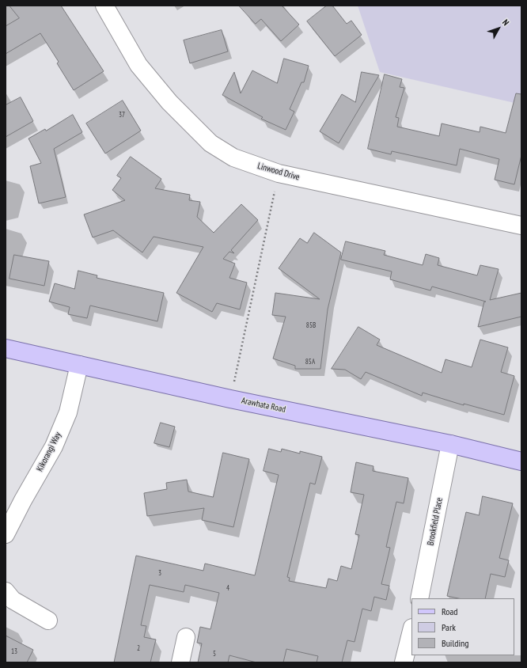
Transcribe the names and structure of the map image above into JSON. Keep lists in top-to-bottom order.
{
  "streets": {
    "main road": ["Arawhata Road"],
    "street": ["Linwood Drive", "Kikorangi Way", "Brookfield Place"]
  },
  "crossings": [
    ["Arawhata Road", "Kikorangi Way"],
    ["Arawhata Road", "Brookfield Place"]
  ],
  "house_numbers": [
    "37",
    "85B",
    "85A",
    "3",
    "4",
    "2",
    "13",
    "5"
  ],
  "legend": ["Road", "Park", "Building"],
  "north": "top right"
}
